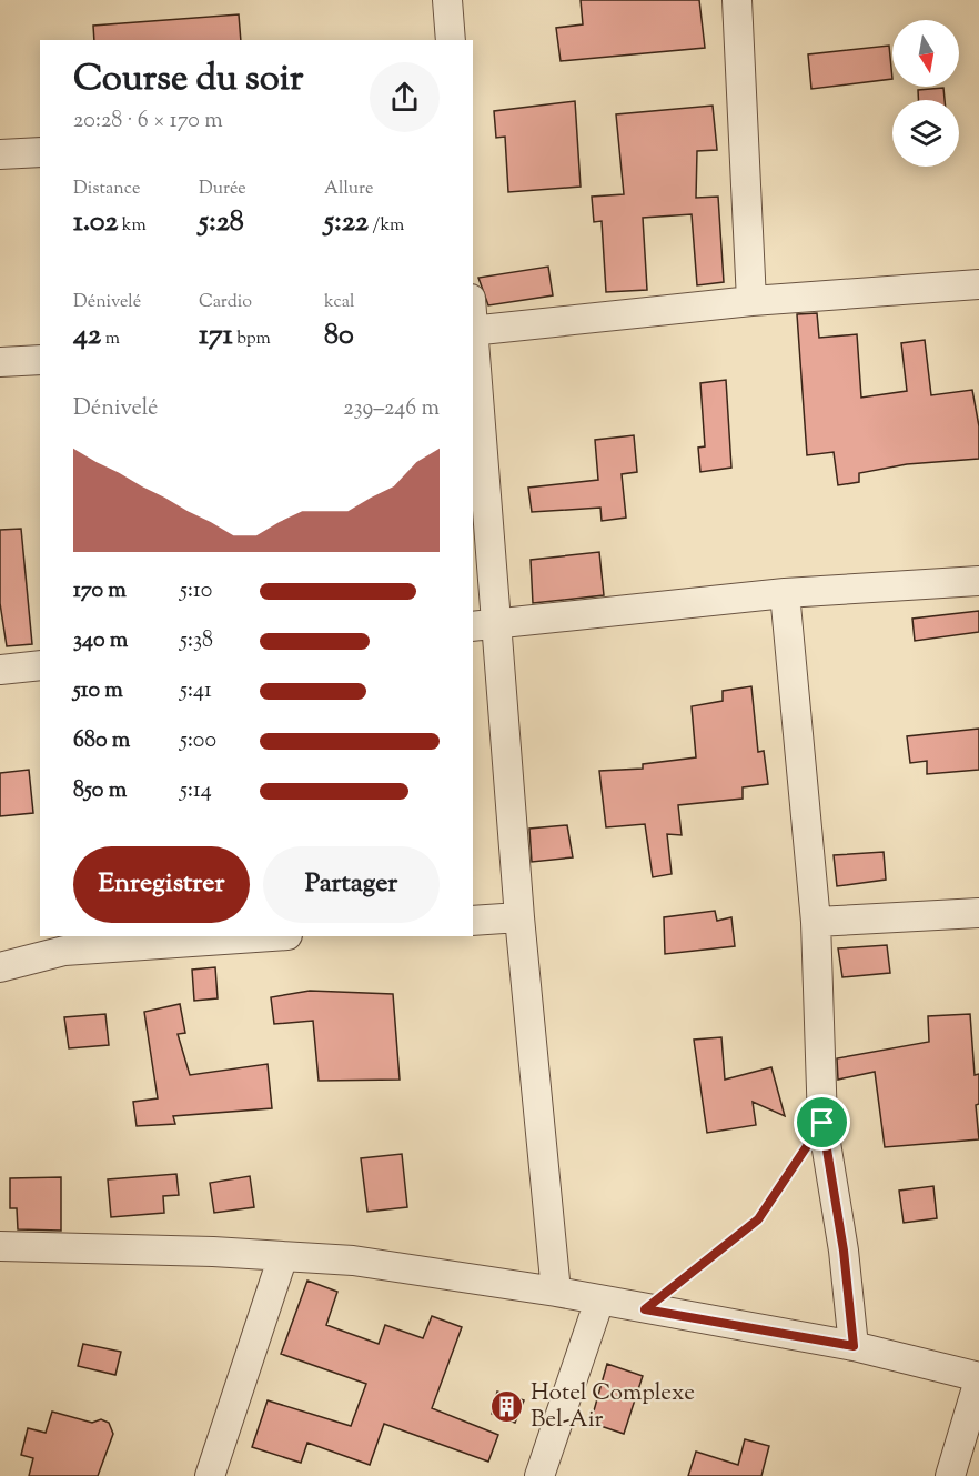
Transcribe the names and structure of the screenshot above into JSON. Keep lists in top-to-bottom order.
{
  "places": {
    "building": ["Hotel Complexe Bel-Air"]
  },
  "north": "bottom",
  "page": {
    "heading": ["Course du soir", "20:28 · 6 × 170 m"],
    "stats": [
      ["Distance", "1.02 km"],
      ["Durée", "5:28"],
      ["Allure", "5:22 /km"],
      ["Dénivelé", "42 m"],
      ["Cardio", "171 bpm"],
      ["kcal", "80"]
    ],
    "chart": ["Dénivelé", "239–246 m"],
    "list": [
      {
        "name": "170 m",
        "note": "5:10"
      },
      {
        "name": "340 m",
        "note": "5:38"
      },
      {
        "name": "510 m",
        "note": "5:41"
      },
      {
        "name": "680 m",
        "note": "5:00"
      },
      {
        "name": "850 m",
        "note": "5:14"
      }
    ],
    "buttons": ["Enregistrer", "Partager"]
  }
}
